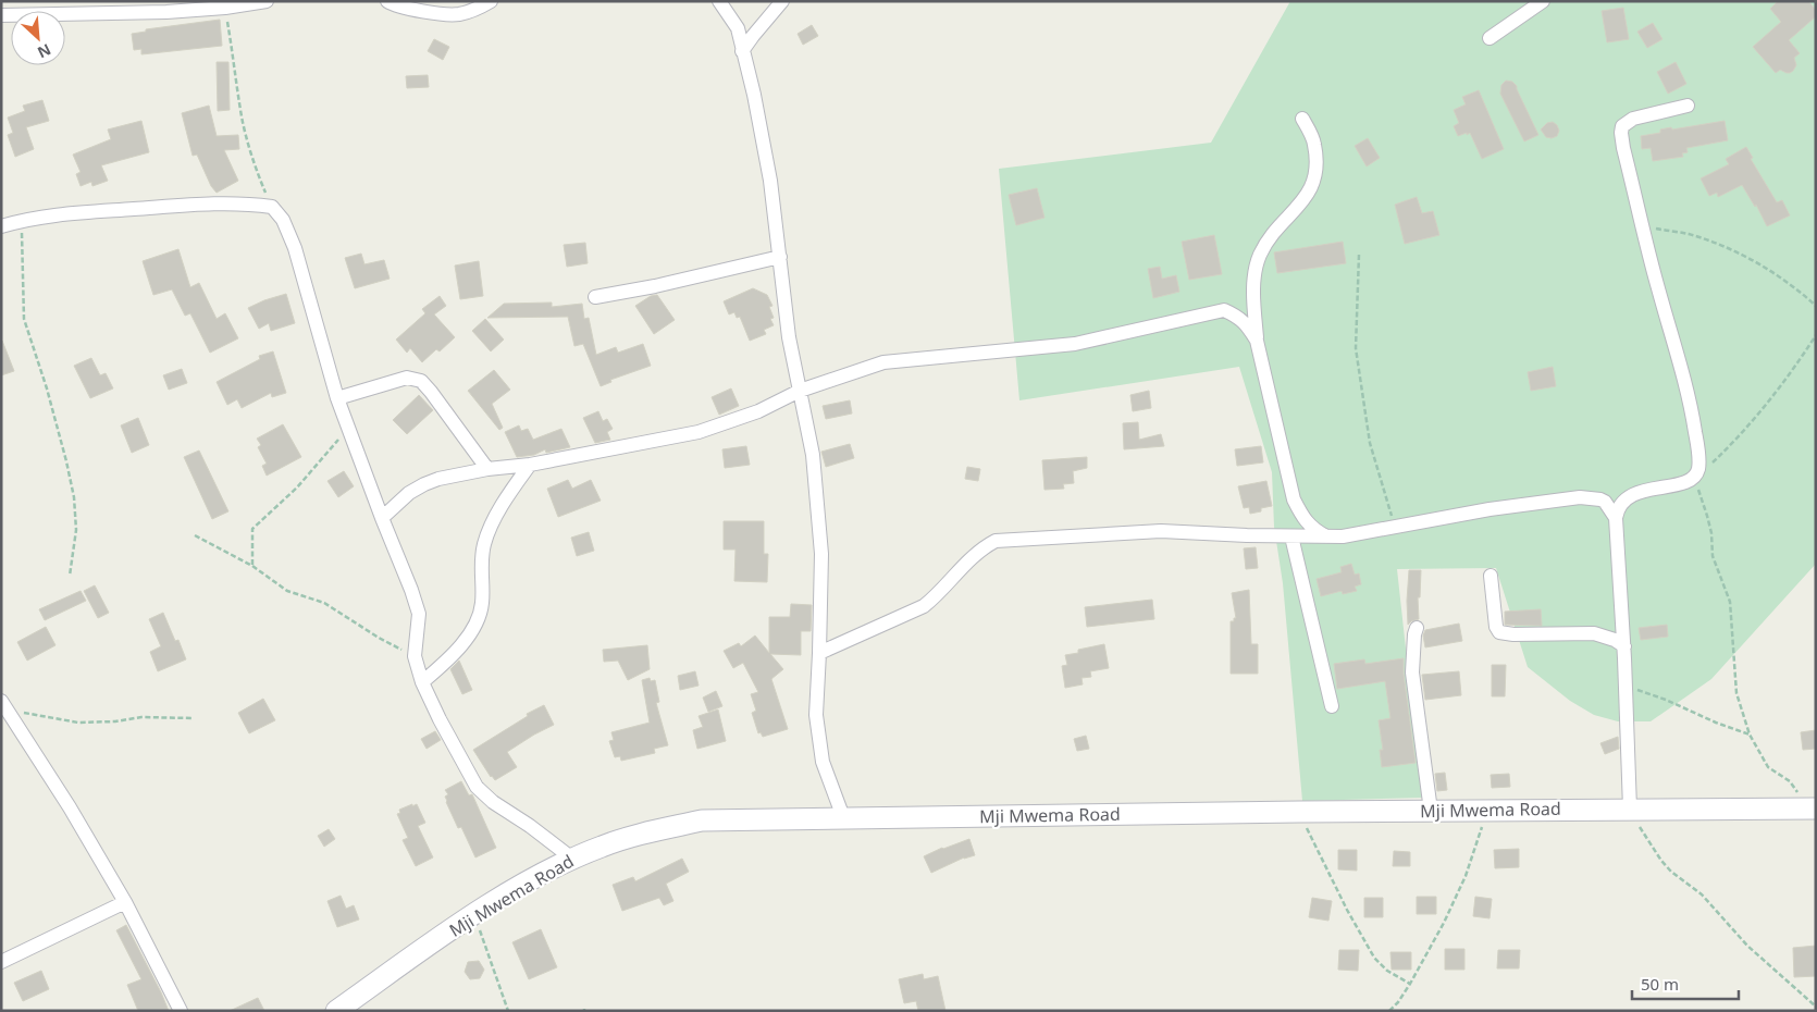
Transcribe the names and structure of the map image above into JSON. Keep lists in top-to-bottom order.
{
  "streets": {
    "main road": ["Mji Mwema Road"]
  },
  "scale_bar": "50 m",
  "north": "bottom right"
}
